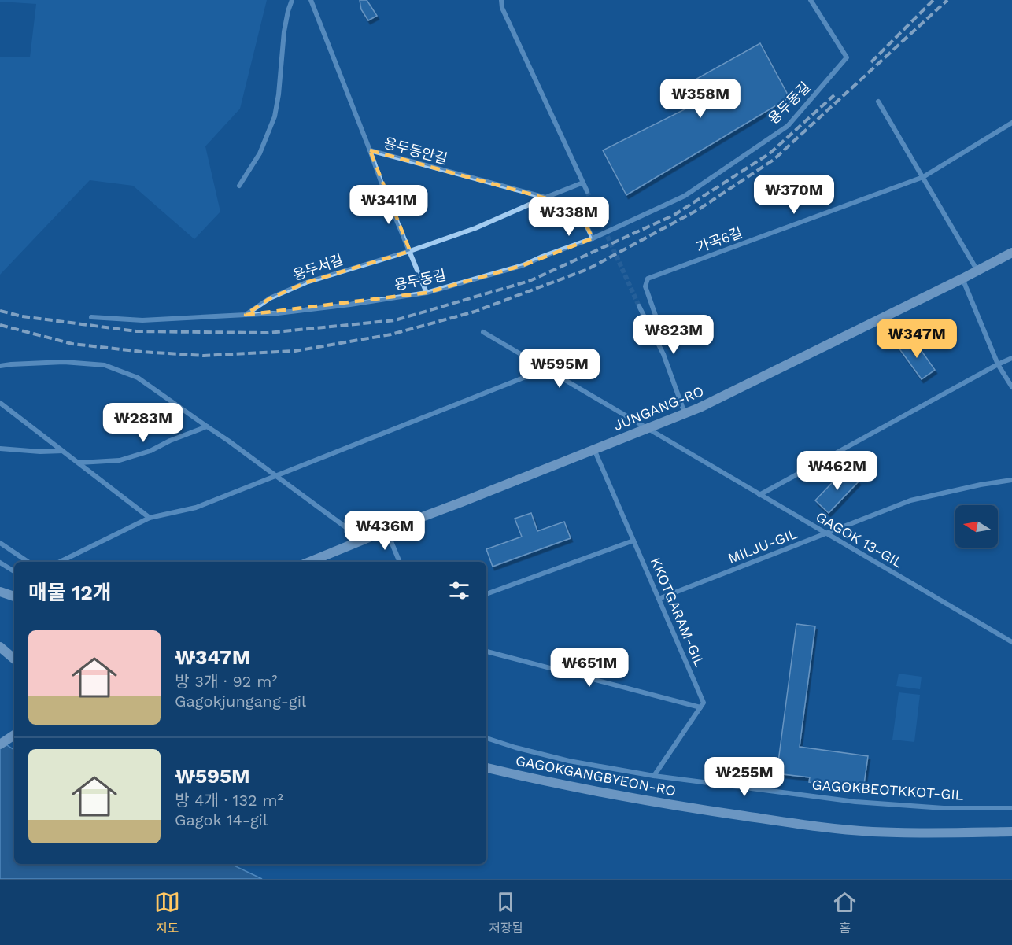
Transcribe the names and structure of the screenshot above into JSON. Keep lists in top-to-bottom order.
{
  "streets": {
    "main road": ["JUNGANG-RO", "GAGOKGANGBYEON-RO"],
    "street": [
      "용두동길",
      "용두동안길",
      "가곡6길",
      "용두서길",
      "GAGOK 13-GIL",
      "MILJU-GIL",
      "KKOTGARAM-GIL",
      "GAGOKBEOTKKOT-GIL"
    ]
  },
  "crossings": [
    ["용두동길", "용두서길"],
    ["용두동안길", "용두서길"],
    ["JUNGANG-RO", "GAGOK 13-GIL"],
    ["JUNGANG-RO", "KKOTGARAM-GIL"],
    ["GAGOK 13-GIL", "MILJU-GIL"],
    ["MILJU-GIL", "KKOTGARAM-GIL"]
  ],
  "north": "left",
  "page": {
    "price": [
      "₩358M",
      "₩370M",
      "₩341M",
      "₩338M",
      "₩823M",
      "₩347M",
      "₩595M",
      "₩283M",
      "₩462M",
      "₩436M",
      "₩651M",
      "₩255M"
    ],
    "heading": "매물 12개",
    "list": [
      {
        "name": "₩347M",
        "note": "방 3개 · 92 m² · Gagokjungang-gil"
      },
      {
        "name": "₩595M",
        "note": "방 4개 · 132 m² · Gagok 14-gil"
      }
    ],
    "tabs": ["지도", "저장됨", "홈"]
  }
}
